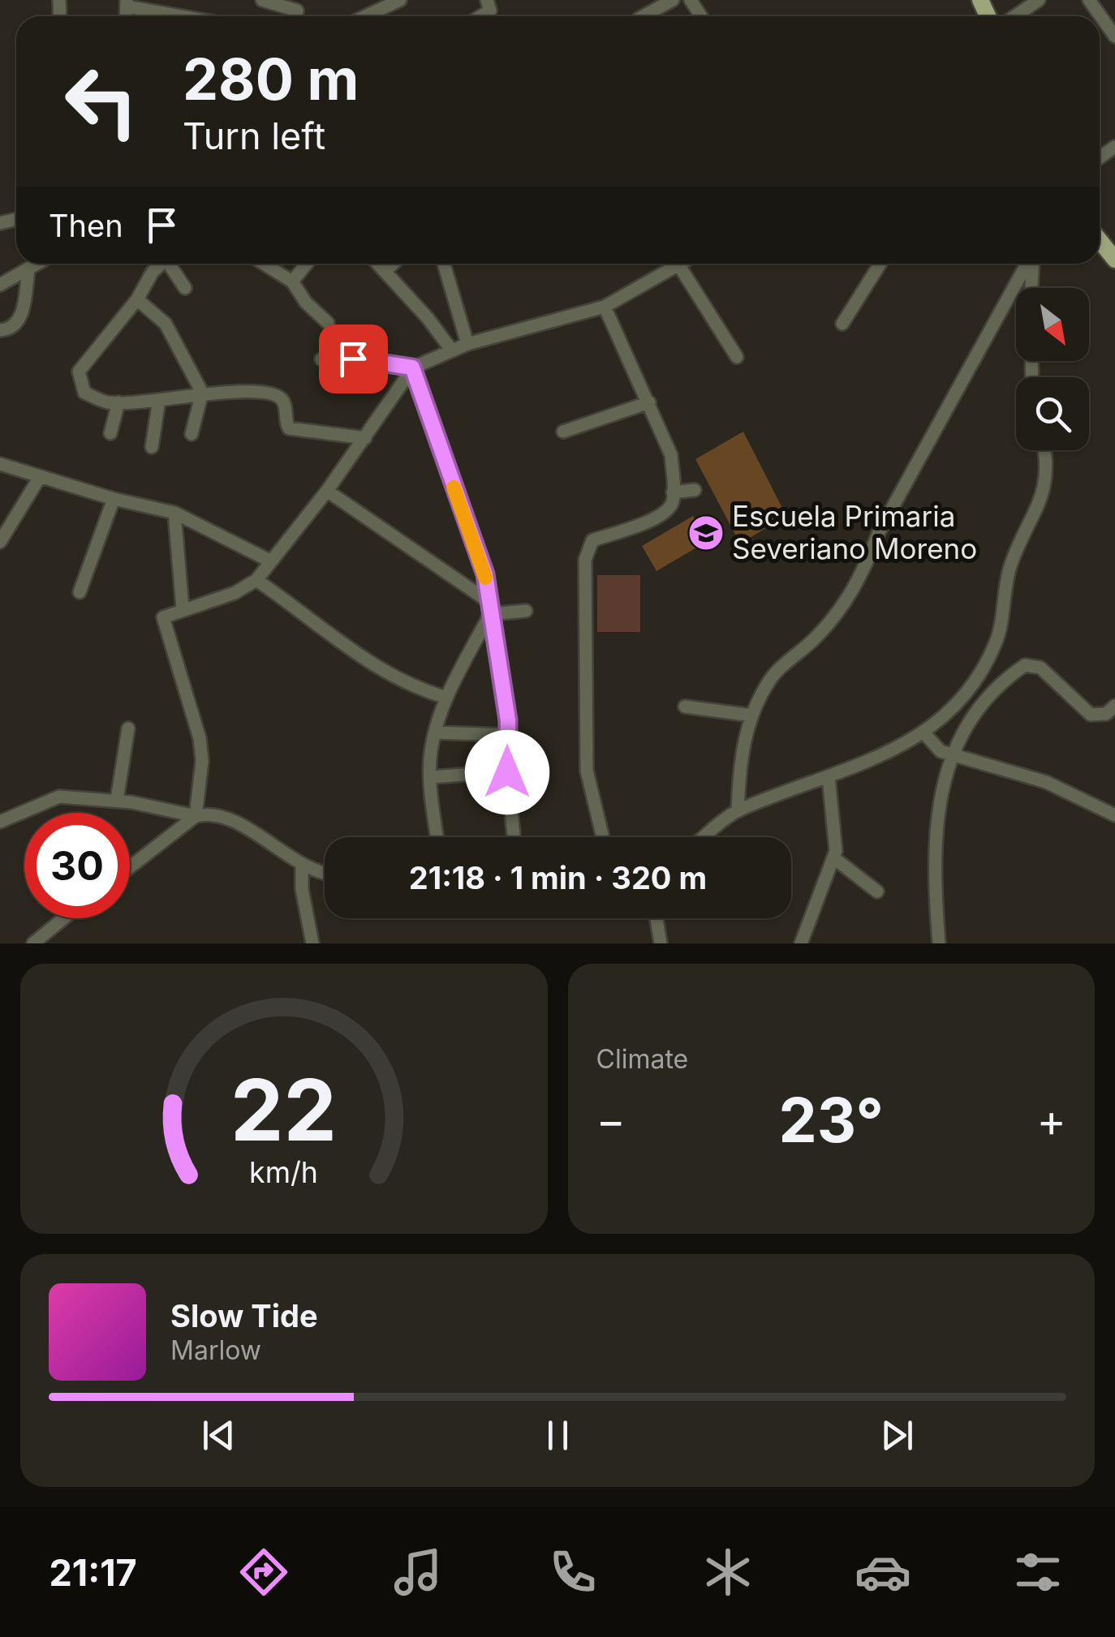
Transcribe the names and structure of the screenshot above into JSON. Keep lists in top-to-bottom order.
{
  "places": {
    "school or university": ["Escuela Primaria Severiano Moreno"]
  },
  "north": "bottom right",
  "page": {
    "turn": ["280 m", "Turn left"],
    "then": "Then",
    "limit": "30",
    "trip": "21:18 · 1 min · 320 m",
    "tile": "Climate",
    "heat": ["−", "23°", "+"],
    "song": ["Slow Tide", "Marlow"],
    "tabs": "21:17",
    "gauge": ["22", "km/h"]
  }
}
